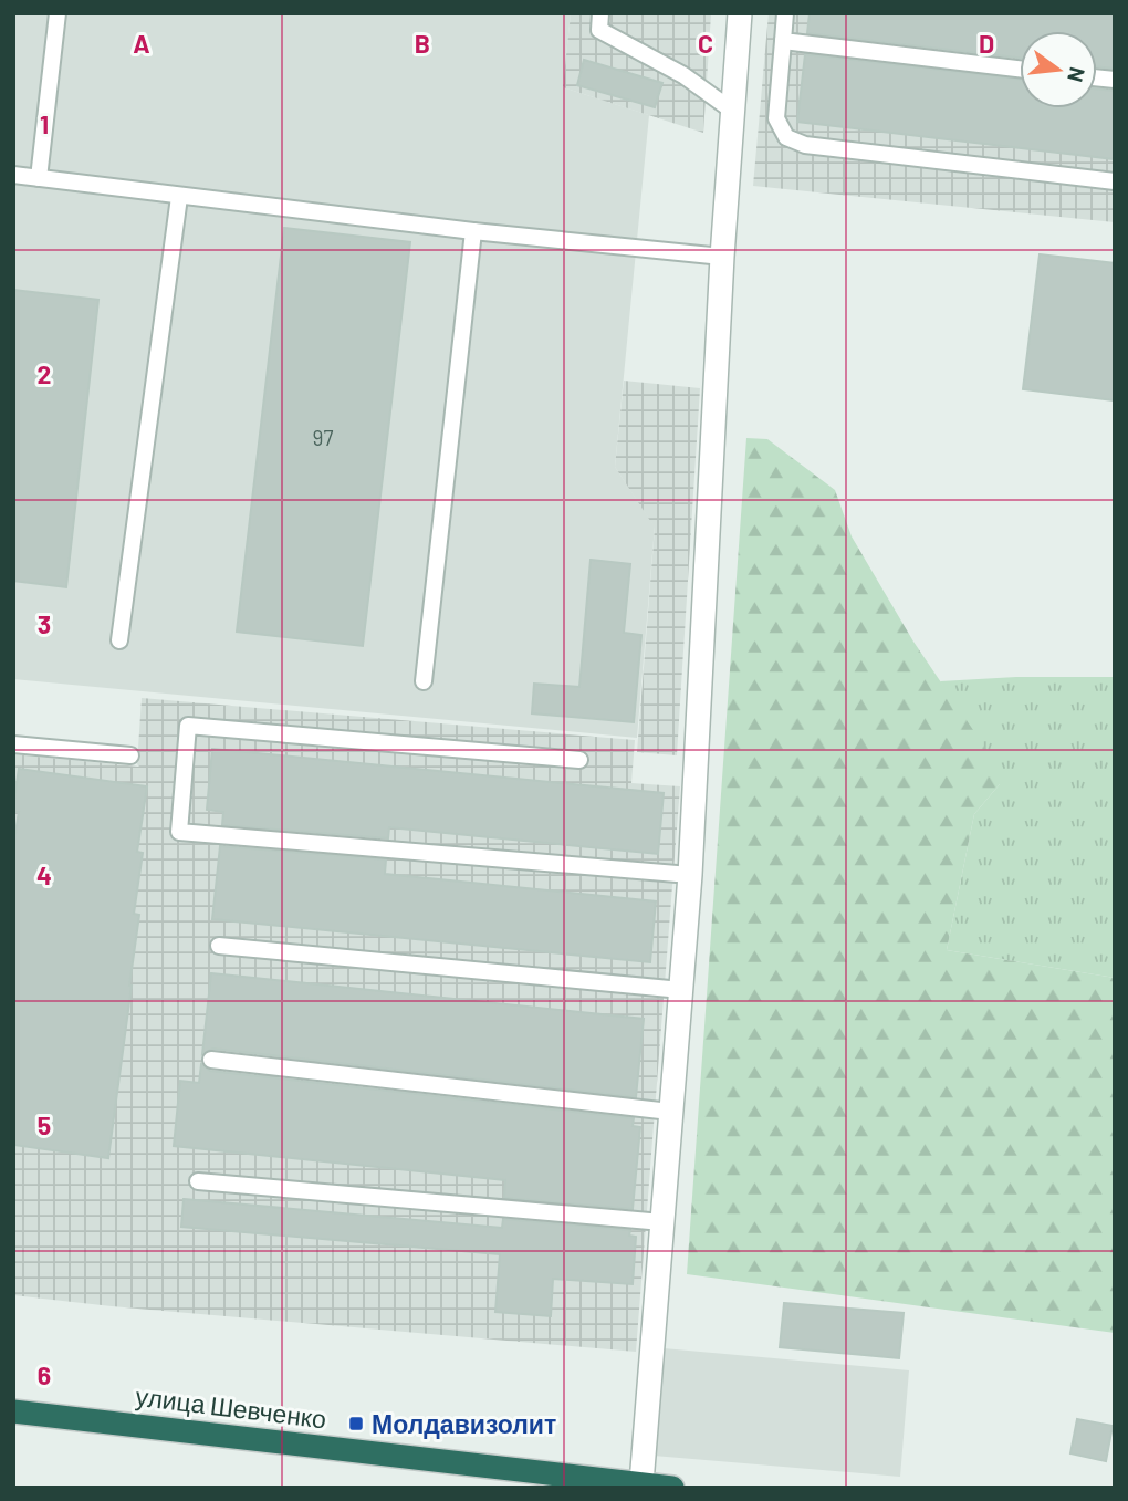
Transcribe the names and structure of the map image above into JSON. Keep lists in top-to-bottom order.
{
  "streets": {
    "highway": ["улица Шевченко"]
  },
  "places": {
    "transit": ["Молдавизолит"]
  },
  "house_numbers": ["97"],
  "north": "right",
  "grid": {
    "columns": [
      "A",
      "B",
      "C",
      "D"
    ],
    "rows": [
      "1",
      "2",
      "3",
      "4",
      "5",
      "6"
    ]
  }
}
